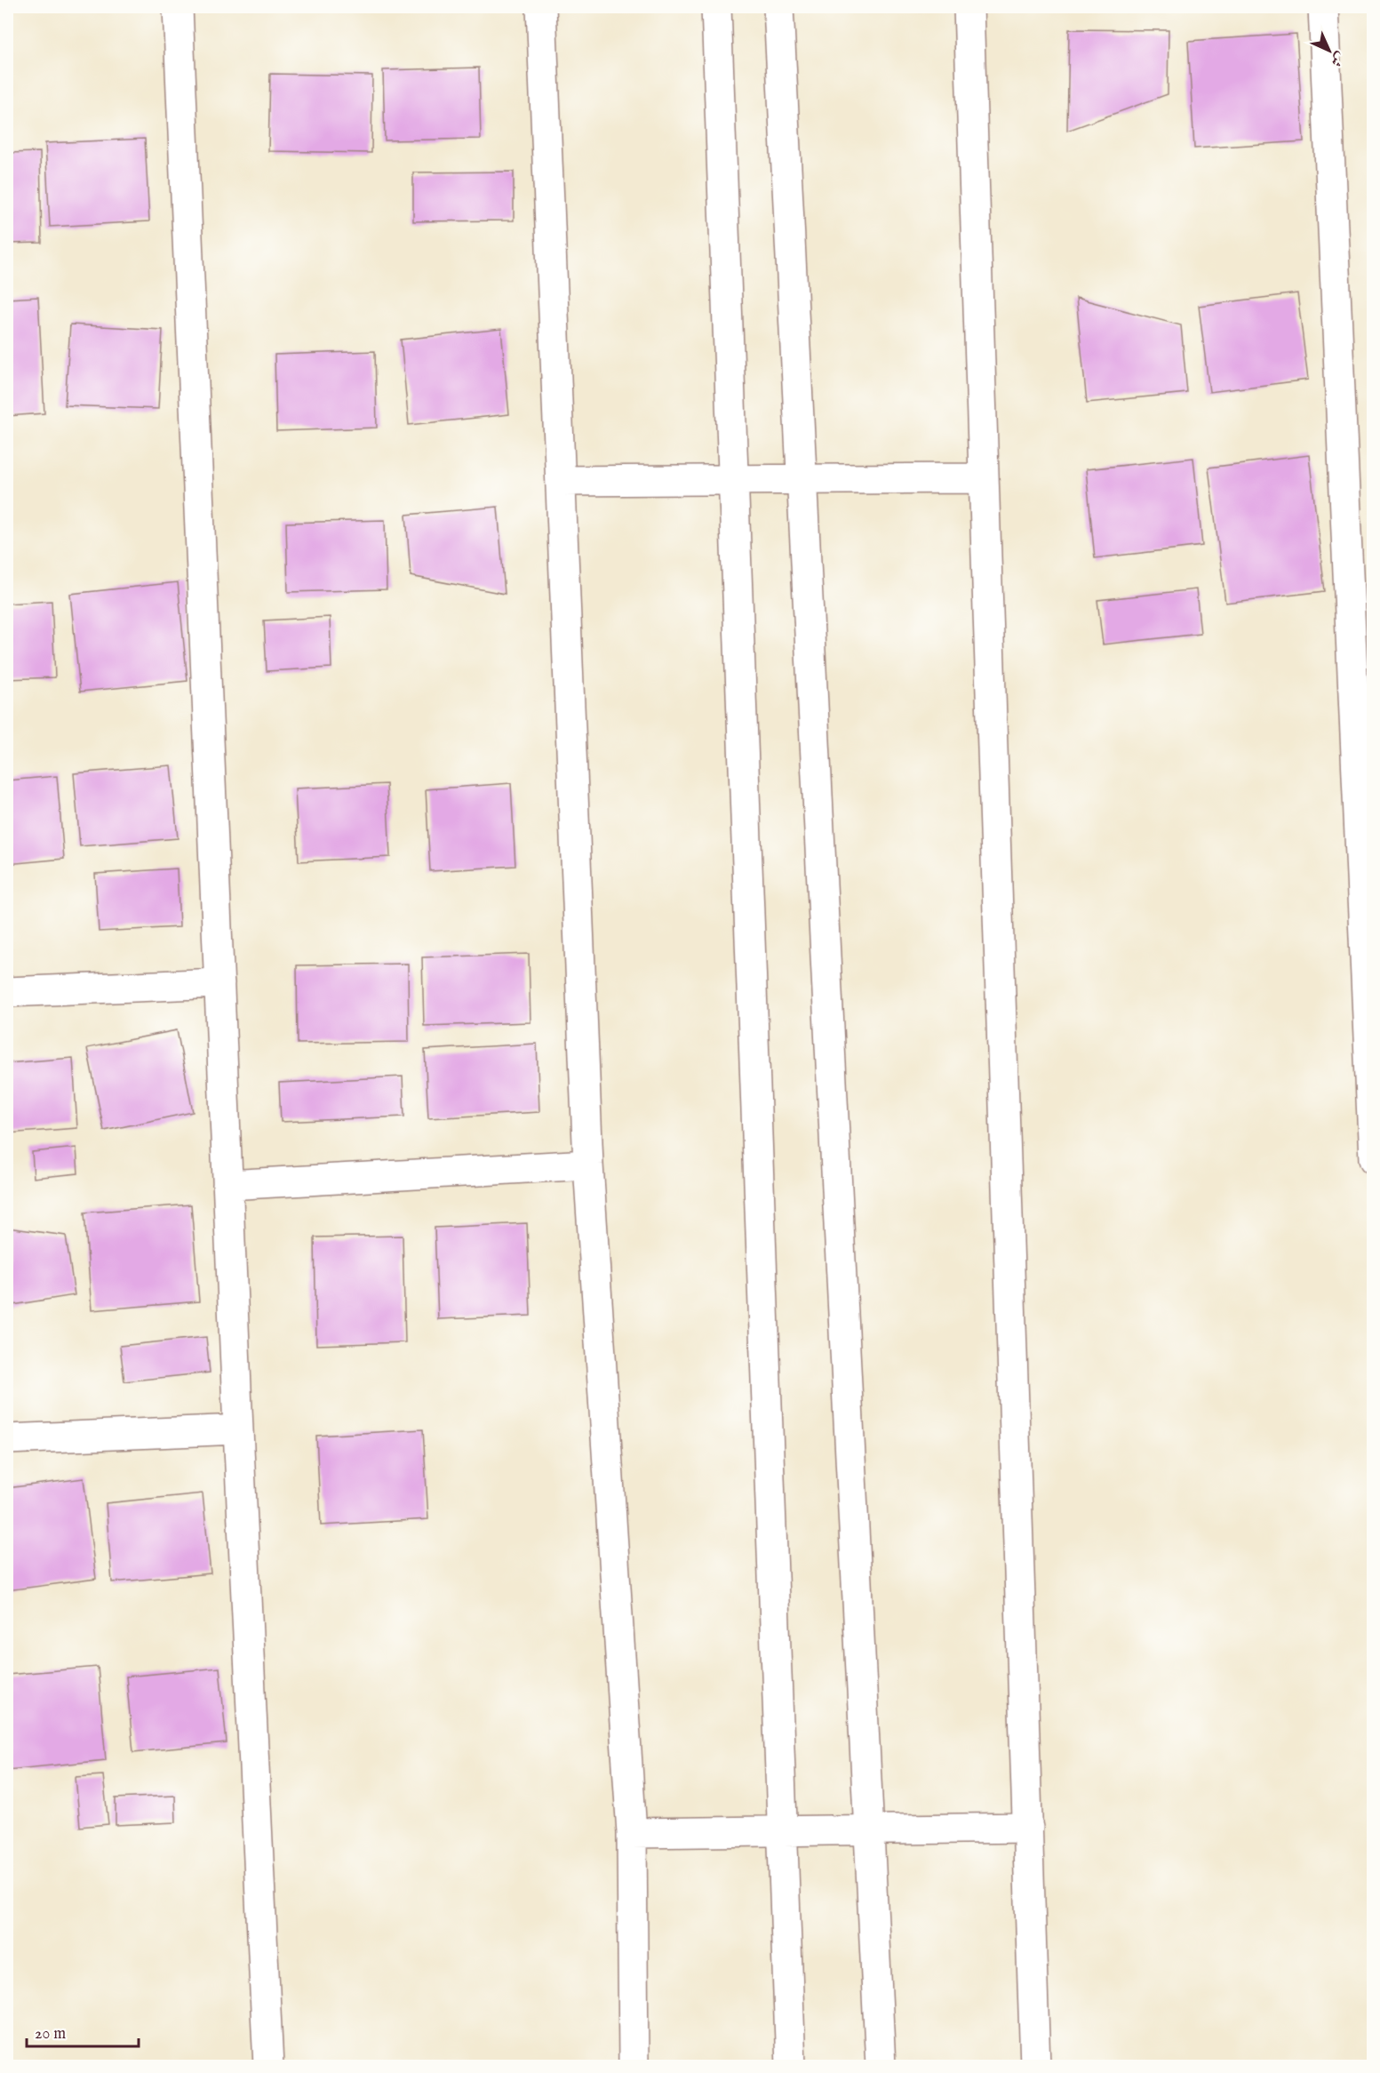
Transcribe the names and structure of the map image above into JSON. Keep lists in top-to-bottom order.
{
  "scale_bar": "20 m",
  "north": "bottom right"
}
